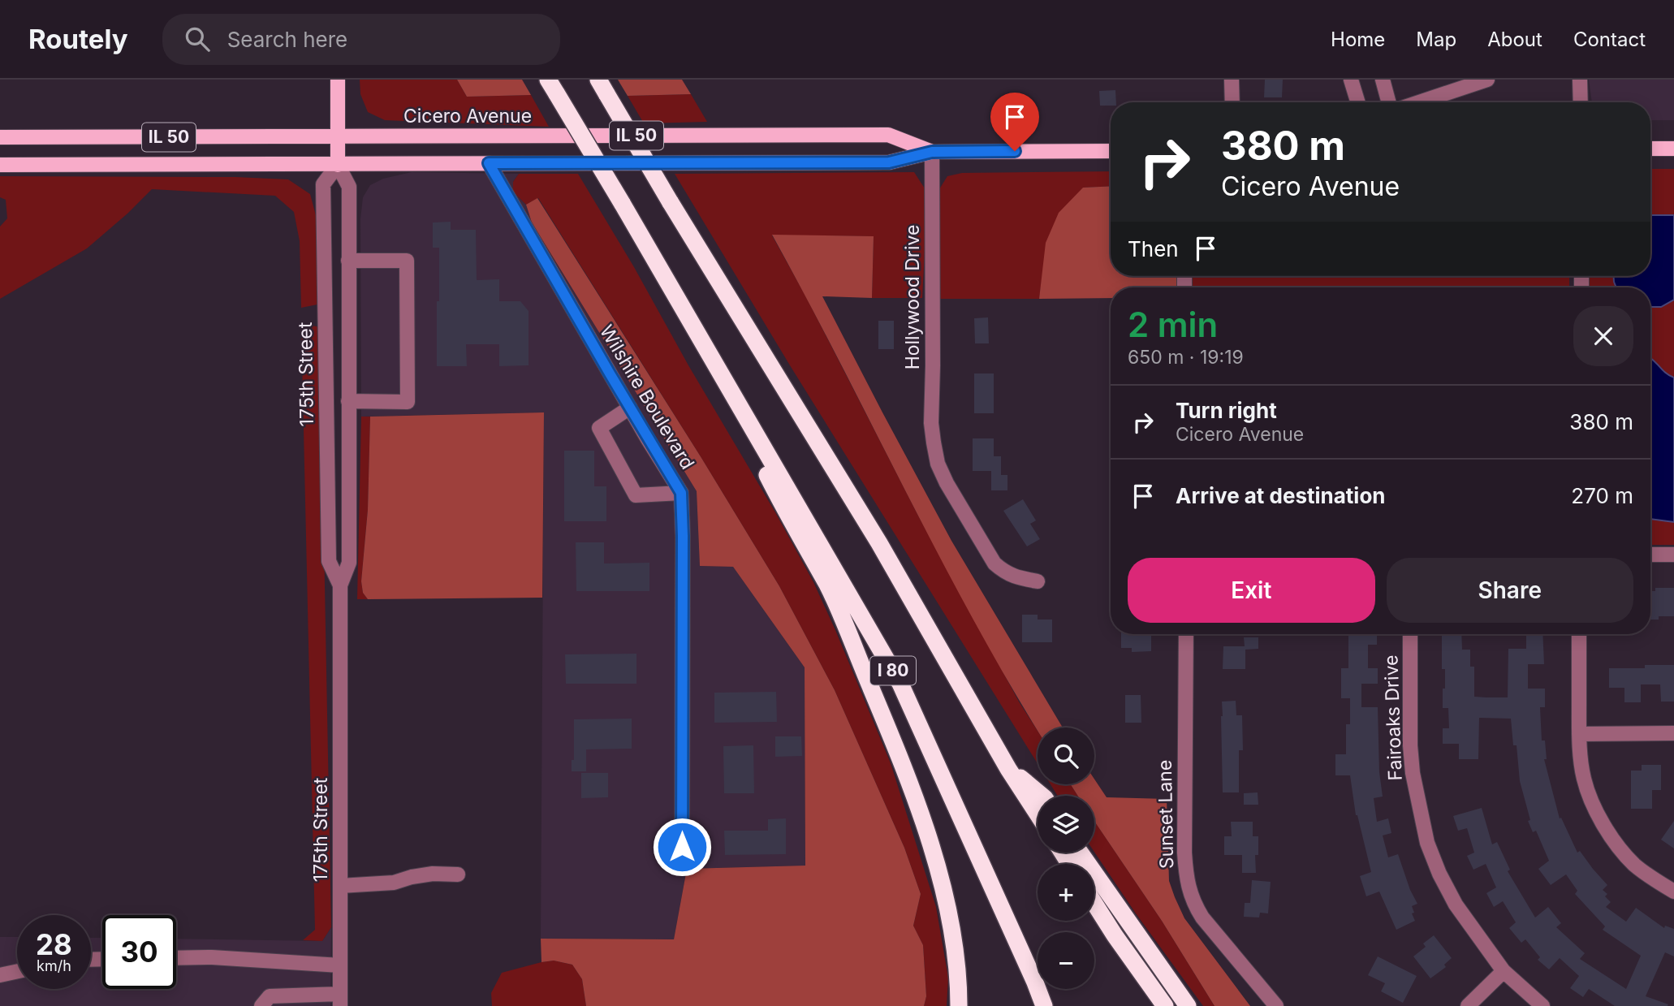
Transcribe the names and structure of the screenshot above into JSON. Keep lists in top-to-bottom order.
{
  "streets": {
    "highway": ["I 80"],
    "main road": ["Cicero Avenue", "IL 50", "175th Street"],
    "street": [
      "Hollywood Drive",
      "Wilshire Boulevard",
      "Fairoaks Drive",
      "Sunset Lane"
    ]
  },
  "crossings": [
    ["Cicero Avenue", "Hollywood Drive"],
    ["Cicero Avenue", "175th Street"],
    ["Cicero Avenue", "Wilshire Boulevard"]
  ],
  "page": {
    "header": "Routely",
    "search": "Search here",
    "nav": [
      "Home",
      "Map",
      "About",
      "Contact"
    ],
    "turn": ["380 m", "Cicero Avenue"],
    "then": "Then",
    "heading": ["2 min", "650 m · 19:19"],
    "list": [
      {
        "name": "Turn right",
        "note": "Cicero Avenue",
        "value": "380 m"
      },
      {
        "name": "Arrive at destination",
        "value": "270 m"
      }
    ],
    "buttons": ["Exit", "Share"],
    "map_buttons": ["+", "−"],
    "speed": "28 km/h",
    "limit": "30"
  }
}
